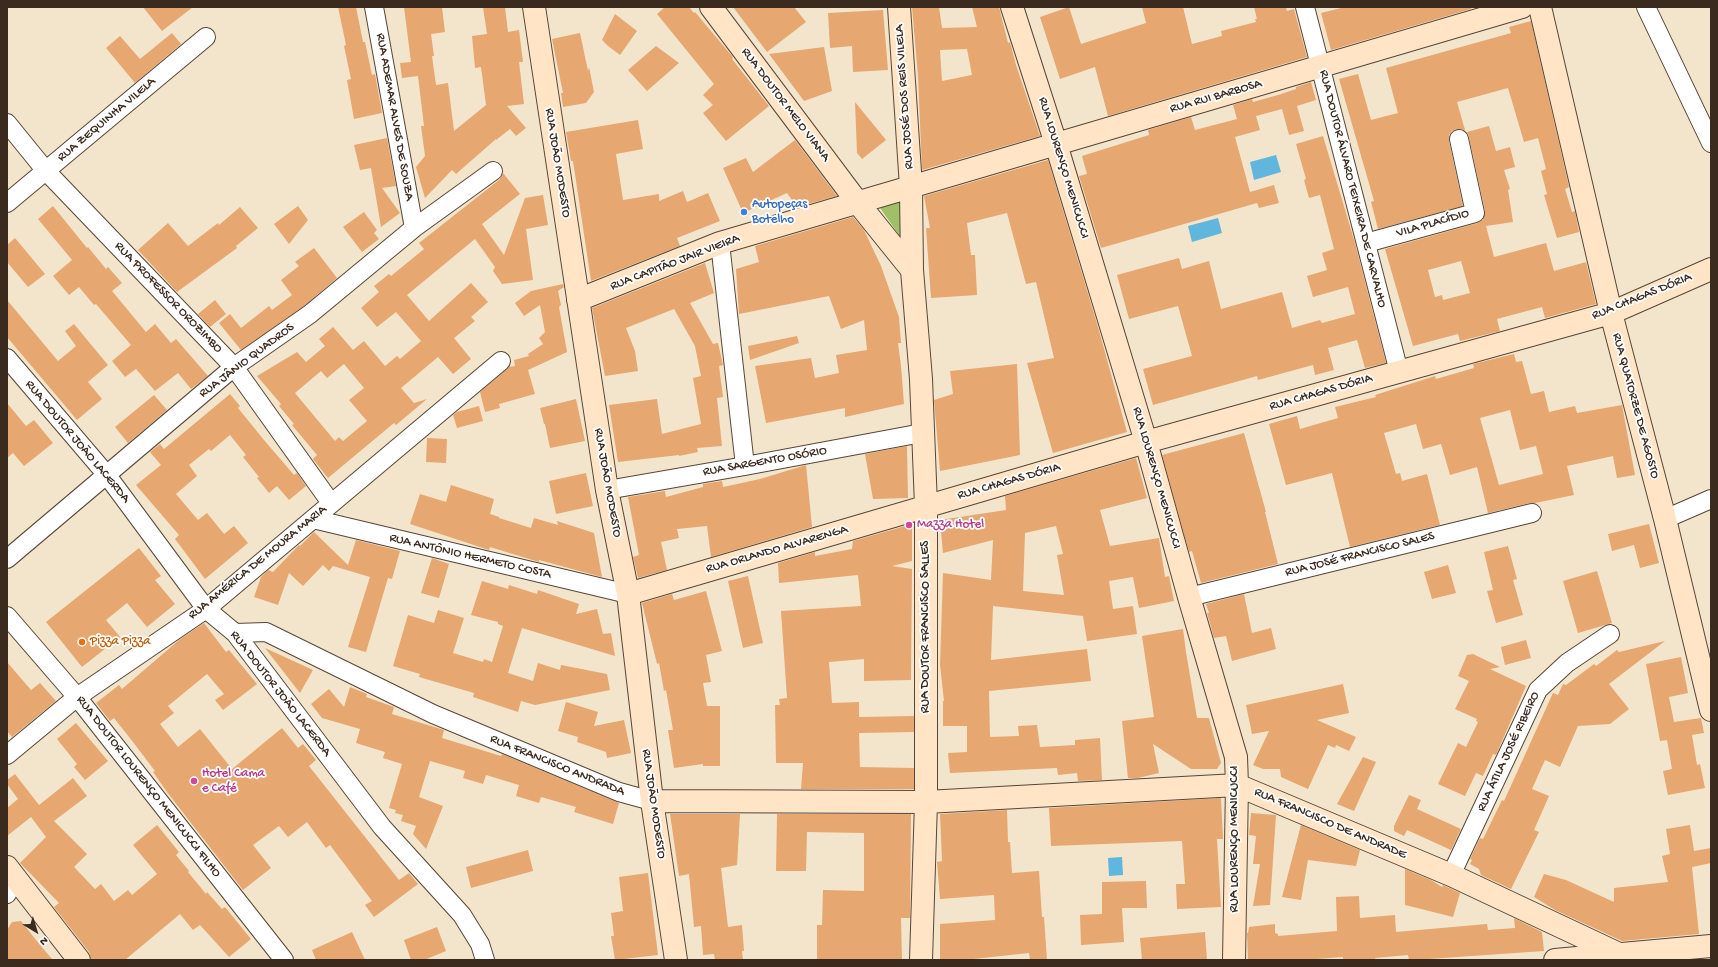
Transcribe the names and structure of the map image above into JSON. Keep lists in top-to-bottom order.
{
  "streets": {
    "main road": [
      "RUA JOSÉ DOS REIS VILELA",
      "RUA RUI BARBOSA",
      "RUA DOUTOR MELO VIANA",
      "RUA JOÃO MODESTO",
      "RUA LOURENÇO MENICUCCI",
      "RUA CAPITÃO JAIR VIEIRA",
      "RUA CHAGAS DÓRIA",
      "RUA QUATORZE DE AGOSTO",
      "RUA ORLANDO ALVARENGA",
      "RUA DOUTOR FRANCISCO SALLES",
      "RUA FRANCISCO ANDRADA",
      "RUA FRANCISCO DE ANDRADE"
    ],
    "street": [
      "RUA ADEMAR ALVES DE SOUZA",
      "RUA ZEQUINHA VILELA",
      "RUA DOUTOR ÁLVARO TEIXEIRA DE CARVALHO",
      "VILA PLACÍDIO",
      "RUA PROFESSOR OROZIMBO",
      "RUA JÂNIO QUADROS",
      "RUA DOUTOR JOÃO LACERDA",
      "RUA SARGENTO OSÓRIO",
      "RUA JOSÉ FRANCISCO SALES",
      "RUA ANTÔNIO HERMETO COSTA",
      "RUA AMÉRICA DE MOURA MARIA",
      "RUA ÁTILA JOSÉ RIBEIRO",
      "RUA DOUTOR LOURENÇO MENICUCCI FILHO"
    ]
  },
  "crossings": [
    ["RUA JOSÉ DOS REIS VILELA", "RUA RUI BARBOSA"],
    ["RUA JOSÉ DOS REIS VILELA", "RUA CAPITÃO JAIR VIEIRA"],
    ["RUA JOSÉ DOS REIS VILELA", "RUA DOUTOR FRANCISCO SALLES"],
    ["RUA RUI BARBOSA", "RUA LOURENÇO MENICUCCI"],
    ["RUA RUI BARBOSA", "RUA DOUTOR ÁLVARO TEIXEIRA DE CARVALHO"],
    ["RUA RUI BARBOSA", "RUA CAPITÃO JAIR VIEIRA"],
    ["RUA RUI BARBOSA", "RUA DOUTOR FRANCISCO SALLES"],
    ["RUA DOUTOR MELO VIANA", "RUA CAPITÃO JAIR VIEIRA"],
    ["RUA ADEMAR ALVES DE SOUZA", "RUA JÂNIO QUADROS"],
    ["RUA ZEQUINHA VILELA", "RUA PROFESSOR OROZIMBO"],
    ["RUA JOÃO MODESTO", "RUA CAPITÃO JAIR VIEIRA"],
    ["RUA JOÃO MODESTO", "RUA SARGENTO OSÓRIO"],
    ["RUA JOÃO MODESTO", "RUA ORLANDO ALVARENGA"],
    ["RUA JOÃO MODESTO", "RUA ANTÔNIO HERMETO COSTA"],
    ["RUA JOÃO MODESTO", "RUA FRANCISCO ANDRADA"],
    ["RUA LOURENÇO MENICUCCI", "RUA CHAGAS DÓRIA"],
    ["RUA LOURENÇO MENICUCCI", "RUA JOSÉ FRANCISCO SALES"],
    ["RUA LOURENÇO MENICUCCI", "RUA FRANCISCO DE ANDRADE"],
    ["RUA DOUTOR ÁLVARO TEIXEIRA DE CARVALHO", "VILA PLACÍDIO"],
    ["RUA DOUTOR ÁLVARO TEIXEIRA DE CARVALHO", "RUA CHAGAS DÓRIA"],
    ["RUA CAPITÃO JAIR VIEIRA", "RUA DOUTOR FRANCISCO SALLES"],
    ["RUA CHAGAS DÓRIA", "RUA QUATORZE DE AGOSTO"],
    ["RUA CHAGAS DÓRIA", "RUA ORLANDO ALVARENGA"],
    ["RUA CHAGAS DÓRIA", "RUA DOUTOR FRANCISCO SALLES"],
    ["RUA PROFESSOR OROZIMBO", "RUA JÂNIO QUADROS"],
    ["RUA PROFESSOR OROZIMBO", "RUA AMÉRICA DE MOURA MARIA"],
    ["RUA JÂNIO QUADROS", "RUA DOUTOR JOÃO LACERDA"],
    ["RUA DOUTOR JOÃO LACERDA", "RUA AMÉRICA DE MOURA MARIA"],
    ["RUA DOUTOR JOÃO LACERDA", "RUA FRANCISCO ANDRADA"],
    ["RUA SARGENTO OSÓRIO", "RUA DOUTOR FRANCISCO SALLES"],
    ["RUA ORLANDO ALVARENGA", "RUA ANTÔNIO HERMETO COSTA"],
    ["RUA ORLANDO ALVARENGA", "RUA DOUTOR FRANCISCO SALLES"],
    ["RUA ANTÔNIO HERMETO COSTA", "RUA AMÉRICA DE MOURA MARIA"],
    ["RUA AMÉRICA DE MOURA MARIA", "RUA DOUTOR LOURENÇO MENICUCCI FILHO"],
    ["RUA DOUTOR FRANCISCO SALLES", "RUA FRANCISCO ANDRADA"],
    ["RUA DOUTOR FRANCISCO SALLES", "RUA FRANCISCO DE ANDRADE"],
    ["RUA ÁTILA JOSÉ RIBEIRO", "RUA FRANCISCO DE ANDRADE"],
    ["RUA FRANCISCO ANDRADA", "RUA FRANCISCO DE ANDRADE"]
  ],
  "places": [
    "Autopeças Botelho",
    "Mazza Hotel",
    "Pizza Pizza",
    "Hotel Cama e Café"
  ],
  "north": "bottom right"
}
